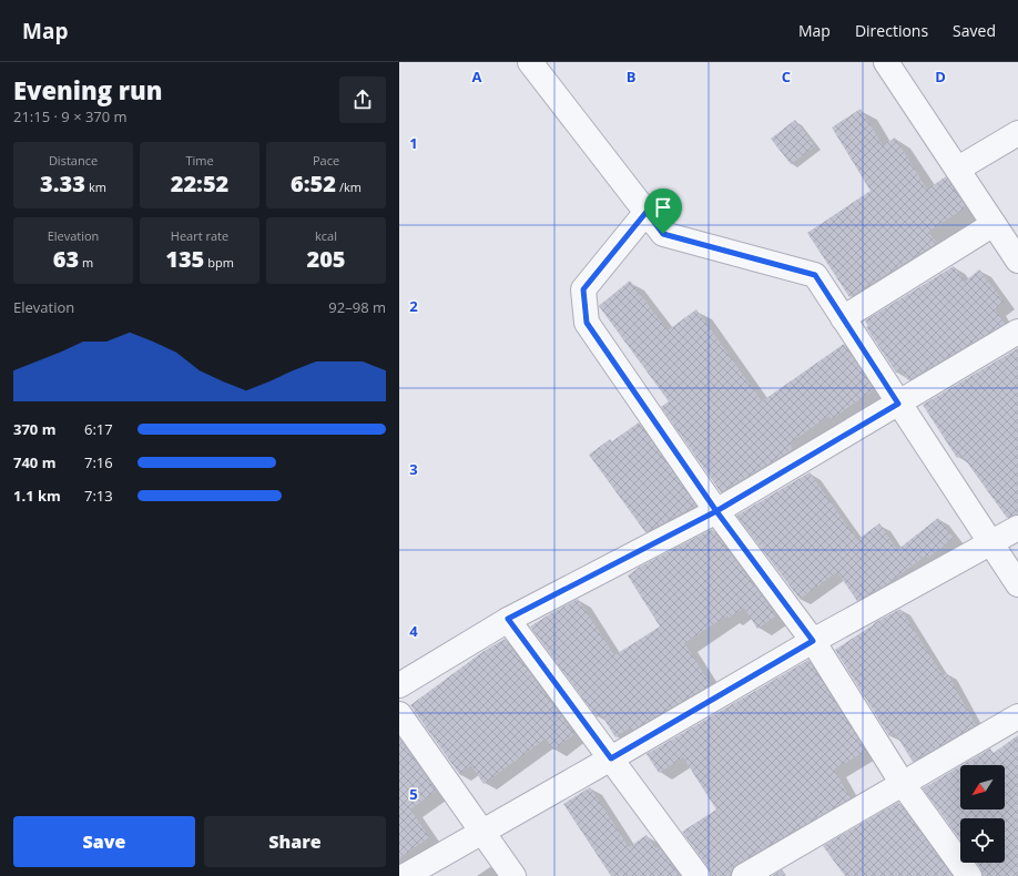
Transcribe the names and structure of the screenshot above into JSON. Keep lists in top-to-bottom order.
{
  "north": "bottom left",
  "page": {
    "header": "Map",
    "nav": ["Map", "Directions", "Saved"],
    "heading": ["Evening run", "21:15 · 9 × 370 m"],
    "stats": [
      ["Distance", "3.33 km"],
      ["Time", "22:52"],
      ["Pace", "6:52 /km"],
      ["Elevation", "63 m"],
      ["Heart rate", "135 bpm"],
      ["kcal", "205"]
    ],
    "chart": ["Elevation", "92–98 m"],
    "list": [
      {
        "name": "370 m",
        "note": "6:17"
      },
      {
        "name": "740 m",
        "note": "7:16"
      },
      {
        "name": "1.1 km",
        "note": "7:13"
      }
    ],
    "buttons": ["Save", "Share"]
  },
  "grid": {
    "columns": [
      "A",
      "B",
      "C",
      "D"
    ],
    "rows": [
      "1",
      "2",
      "3",
      "4",
      "5"
    ]
  }
}
